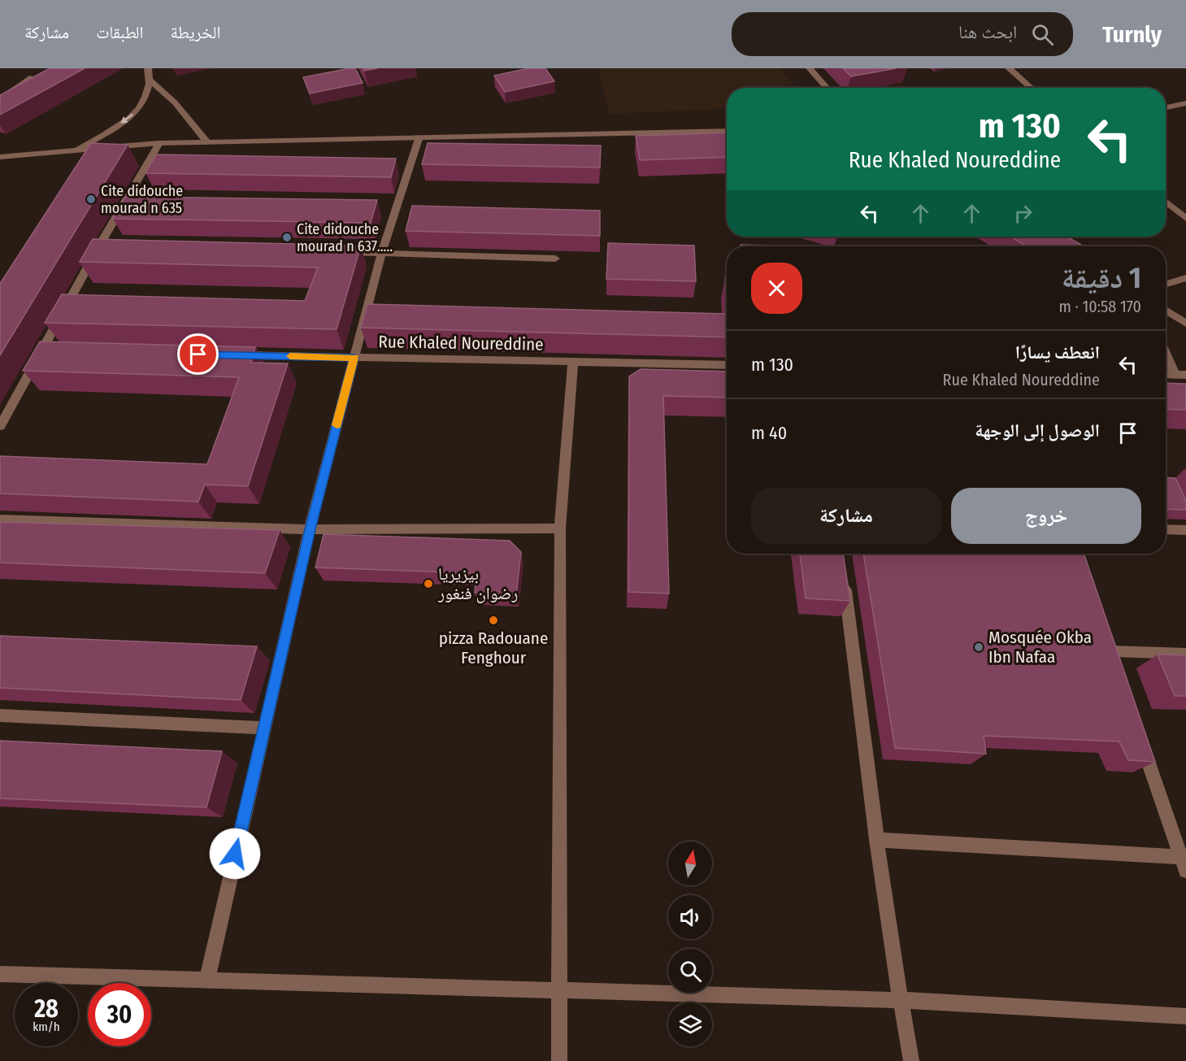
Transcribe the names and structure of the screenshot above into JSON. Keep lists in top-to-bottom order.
{
  "streets": {
    "street": ["Rue Khaled Noureddine"]
  },
  "places": [
    "Cite didouche mourad n 635",
    "Cite didouche mourad n 637.....",
    "بيزيريا رضوان فنغور",
    "pizza Radouane Fenghour",
    "Mosquée Okba Ibn Nafaa"
  ],
  "north": "top",
  "page": {
    "header": "Turnly",
    "search": "ابحث هنا",
    "nav": ["الخريطة", "الطبقات", "مشاركة"],
    "turn": ["130 m", "Rue Khaled Noureddine"],
    "heading": ["1 دقيقة", "170 m · 10:58"],
    "list": [
      {
        "name": "انعطف يسارًا",
        "note": "Rue Khaled Noureddine",
        "value": "130 m"
      },
      {
        "name": "الوصول إلى الوجهة",
        "value": "40 m"
      }
    ],
    "buttons": ["خروج", "مشاركة"],
    "speed": "28 km/h",
    "limit": "30"
  }
}
